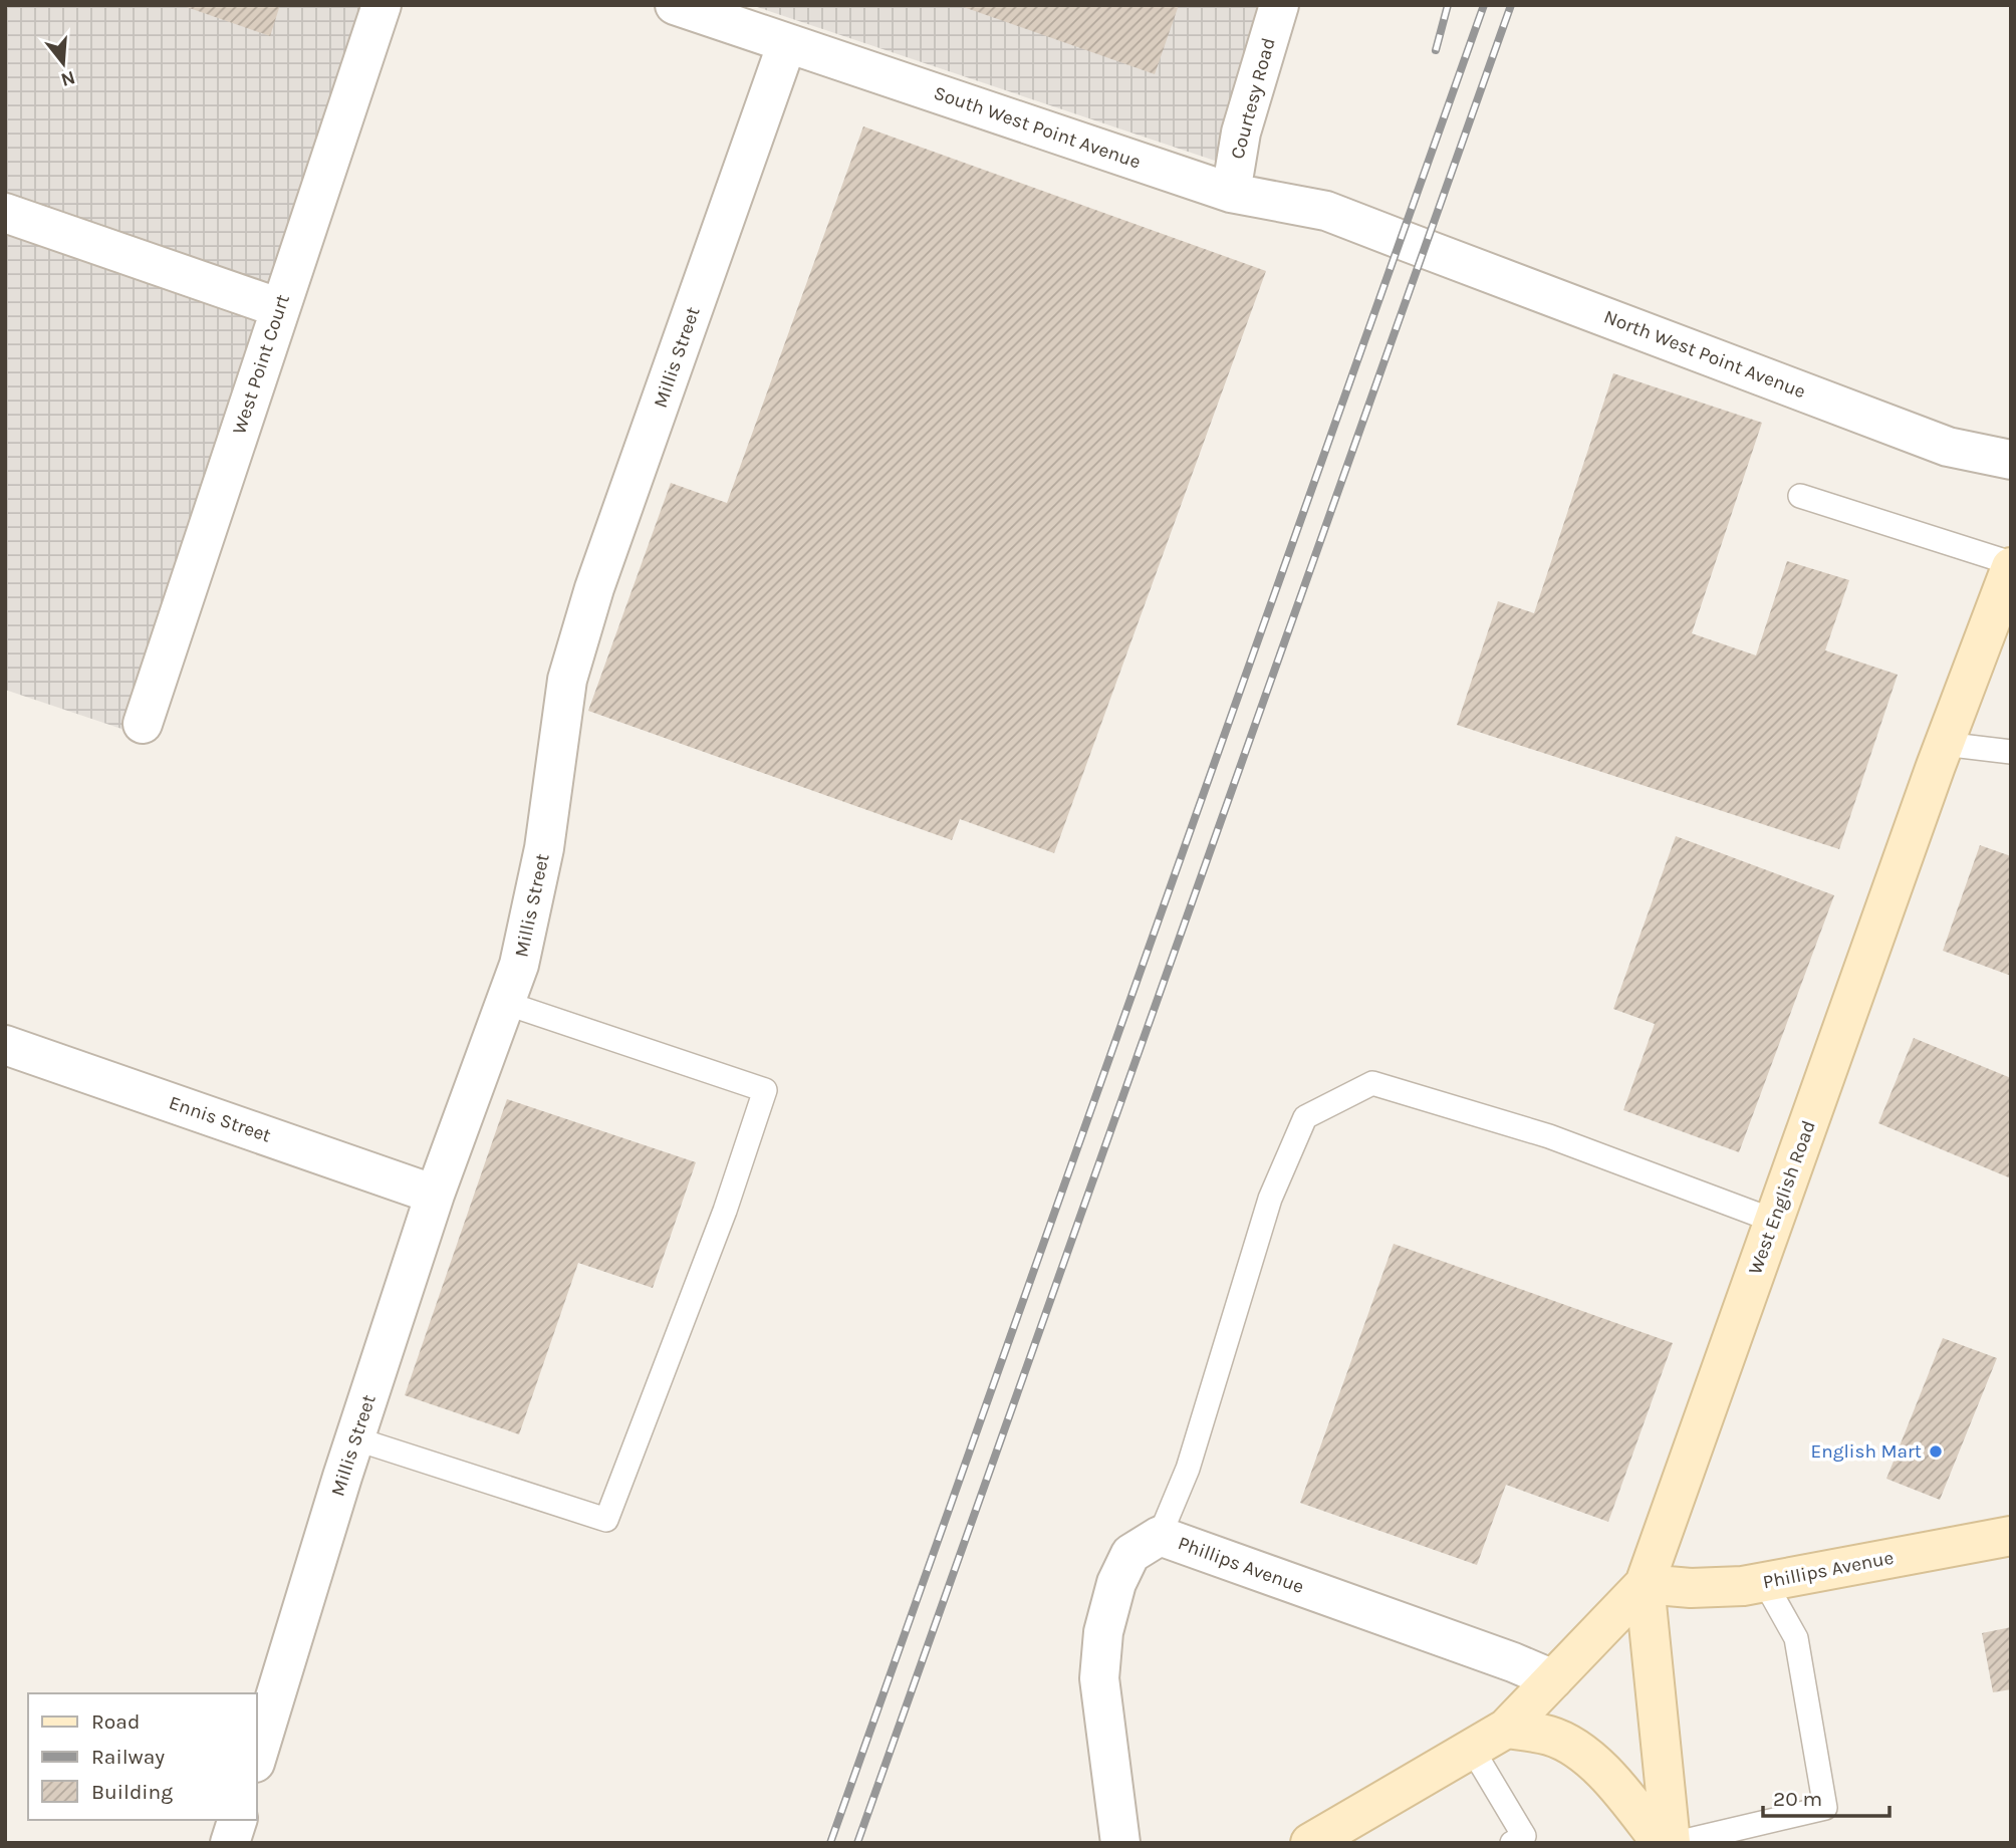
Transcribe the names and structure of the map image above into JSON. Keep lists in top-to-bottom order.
{
  "streets": {
    "main road": ["West English Road", "Phillips Avenue"],
    "street": [
      "Courtesy Road",
      "South West Point Avenue",
      "North West Point Avenue",
      "Millis Street",
      "West Point Court",
      "Ennis Street"
    ]
  },
  "crossings": [
    ["Courtesy Road", "South West Point Avenue"],
    ["South West Point Avenue", "North West Point Avenue"],
    ["South West Point Avenue", "Millis Street"],
    ["Millis Street", "Ennis Street"],
    ["West English Road", "Phillips Avenue"]
  ],
  "places": ["English Mart"],
  "legend": ["Road", "Railway", "Building"],
  "scale_bar": "20 m",
  "north": "bottom"
}
